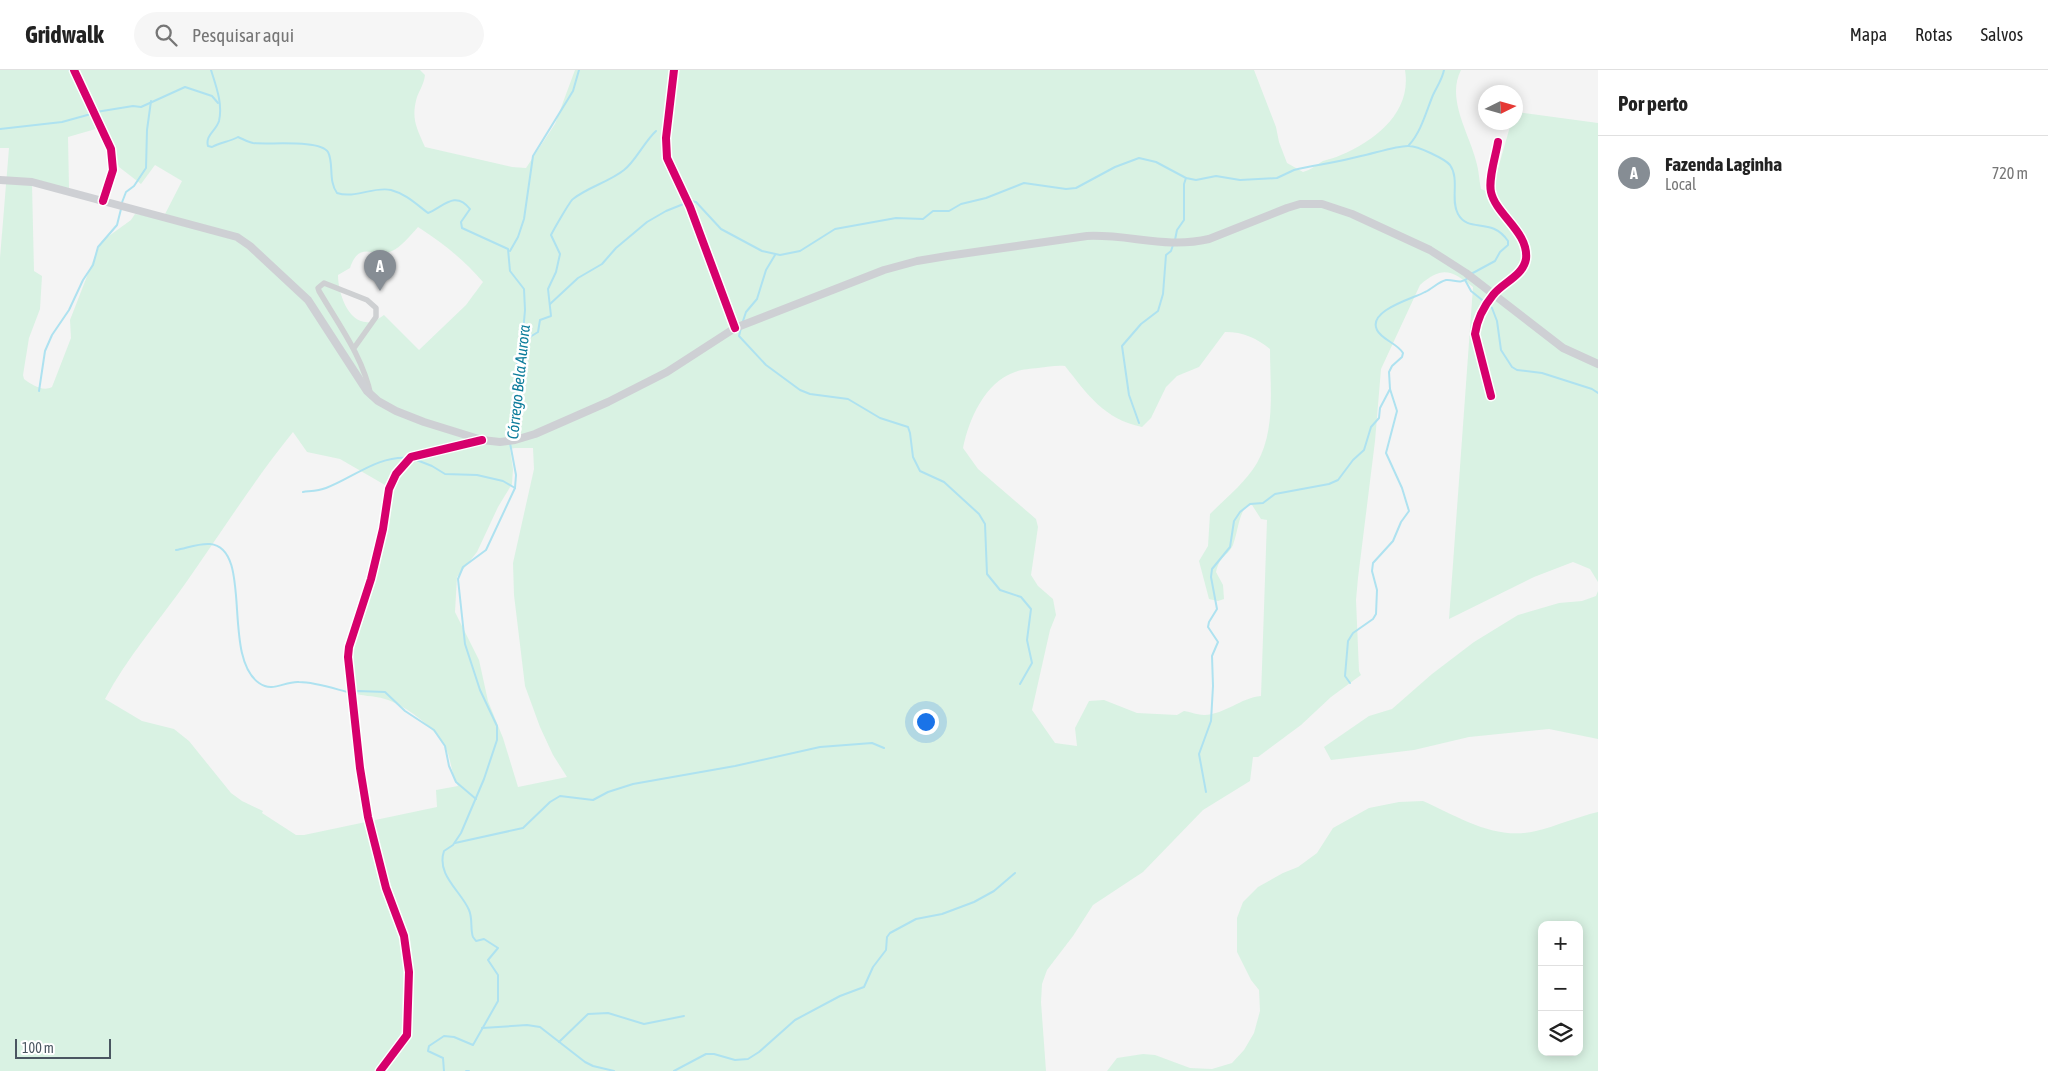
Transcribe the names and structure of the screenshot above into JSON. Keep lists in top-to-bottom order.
{
  "water": ["Córrego Bela Aurora"],
  "scale_bar": "100 m",
  "north": "right",
  "page": {
    "header": "Gridwalk",
    "search": "Pesquisar aqui",
    "nav": ["Mapa", "Rotas", "Salvos"],
    "heading": "Por perto",
    "list": [
      {
        "mark": "A",
        "name": "Fazenda Laginha",
        "note": "Local",
        "value": "720 m"
      }
    ],
    "pins": "A",
    "map_buttons": ["+", "−"],
    "scale": "100 m"
  }
}
